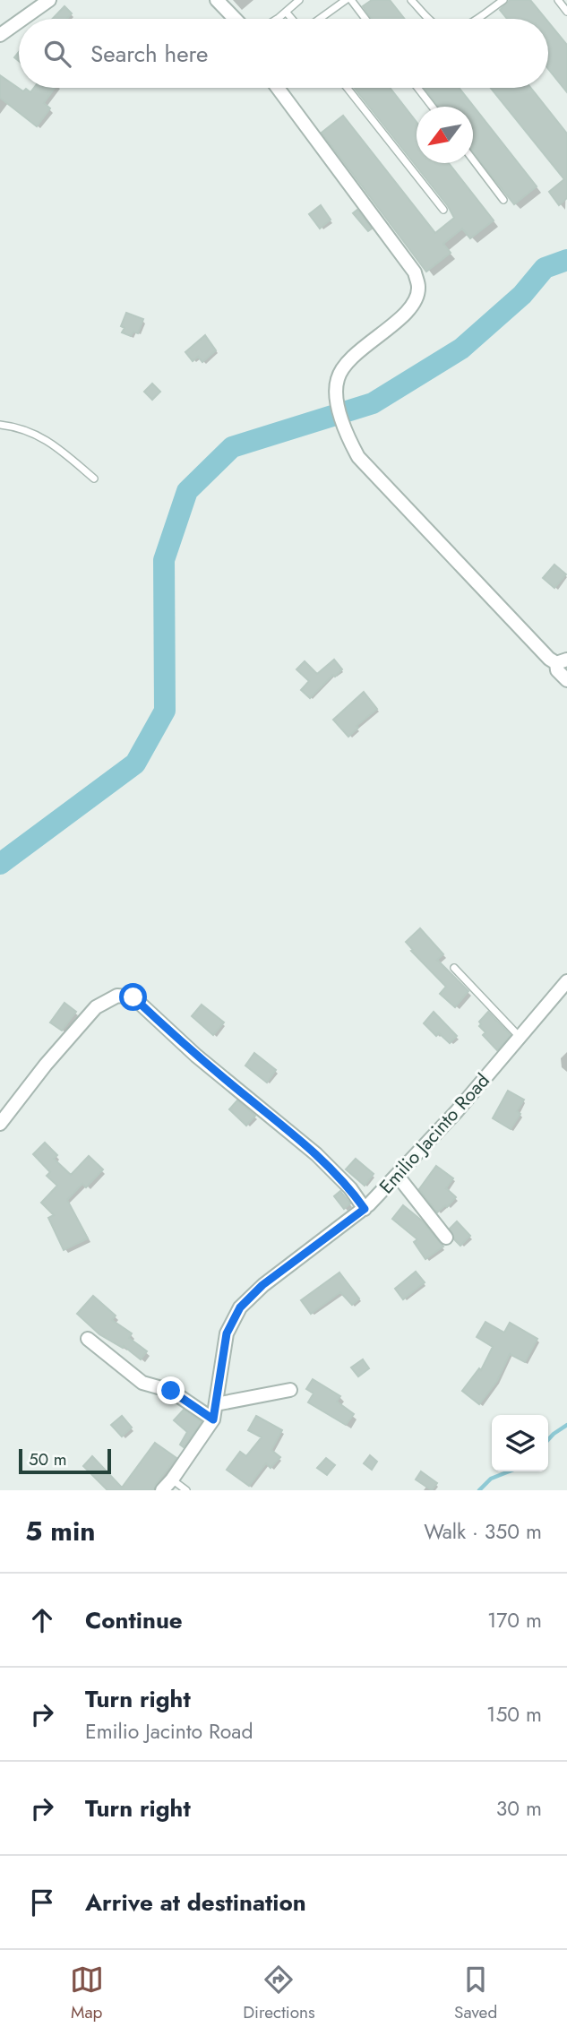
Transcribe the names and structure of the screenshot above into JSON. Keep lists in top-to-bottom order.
{
  "streets": {
    "street": ["Emilio Jacinto Road"]
  },
  "scale_bar": "50 m",
  "north": "bottom left",
  "page": {
    "search": "Search here",
    "scale": "50 m",
    "heading": ["5 min", "Walk · 350 m"],
    "list": [
      ["Continue", "170 m"],
      ["Turn right", "Emilio Jacinto Road", "150 m"],
      ["Turn right", "30 m"],
      "Arrive at destination"
    ],
    "nav": ["Map", "Directions", "Saved"]
  }
}
